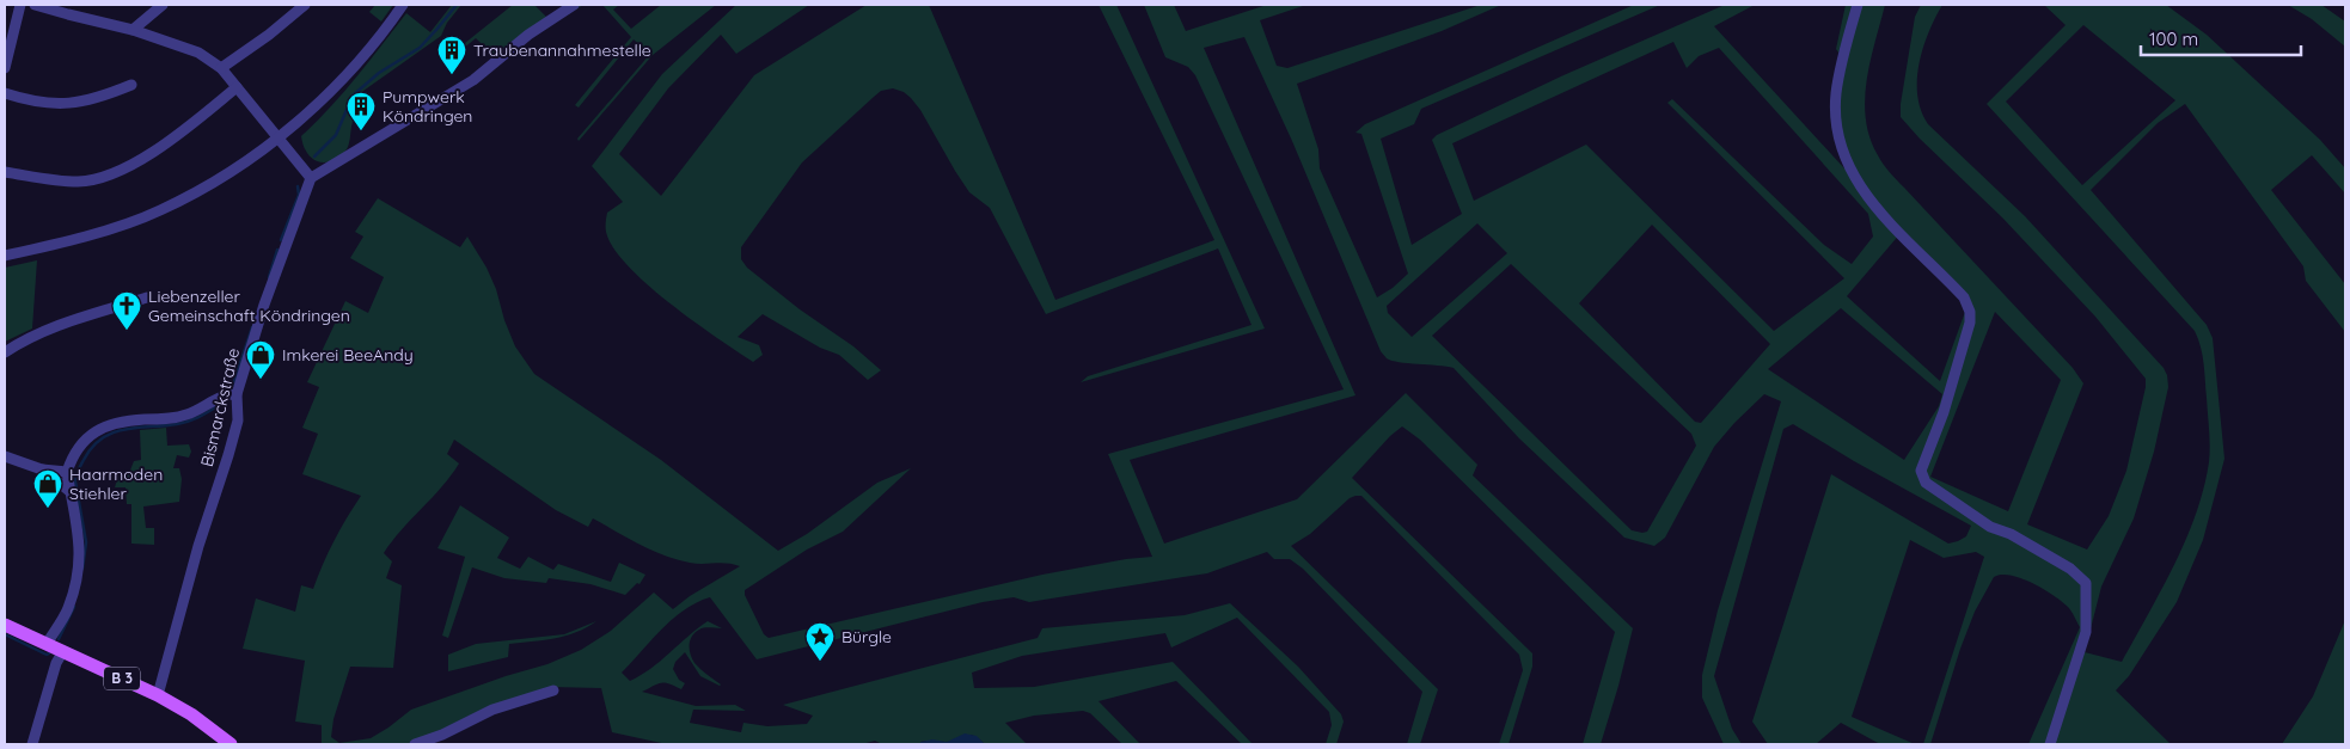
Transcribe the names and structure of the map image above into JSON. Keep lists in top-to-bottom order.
{
  "streets": {
    "main road": ["B 3"],
    "street": ["Bismarckstraße"]
  },
  "crossings": [
    ["Bismarckstraße", "B 3"]
  ],
  "places": {
    "building": ["Traubenannahmestelle", "Pumpwerk Köndringen"],
    "church": ["Liebenzeller Gemeinschaft Köndringen"],
    "shop": ["Imkerei BeeAndy", "Haarmoden Stiehler"],
    "place": ["Bürgle"]
  },
  "scale_bar": "100 m"
}
